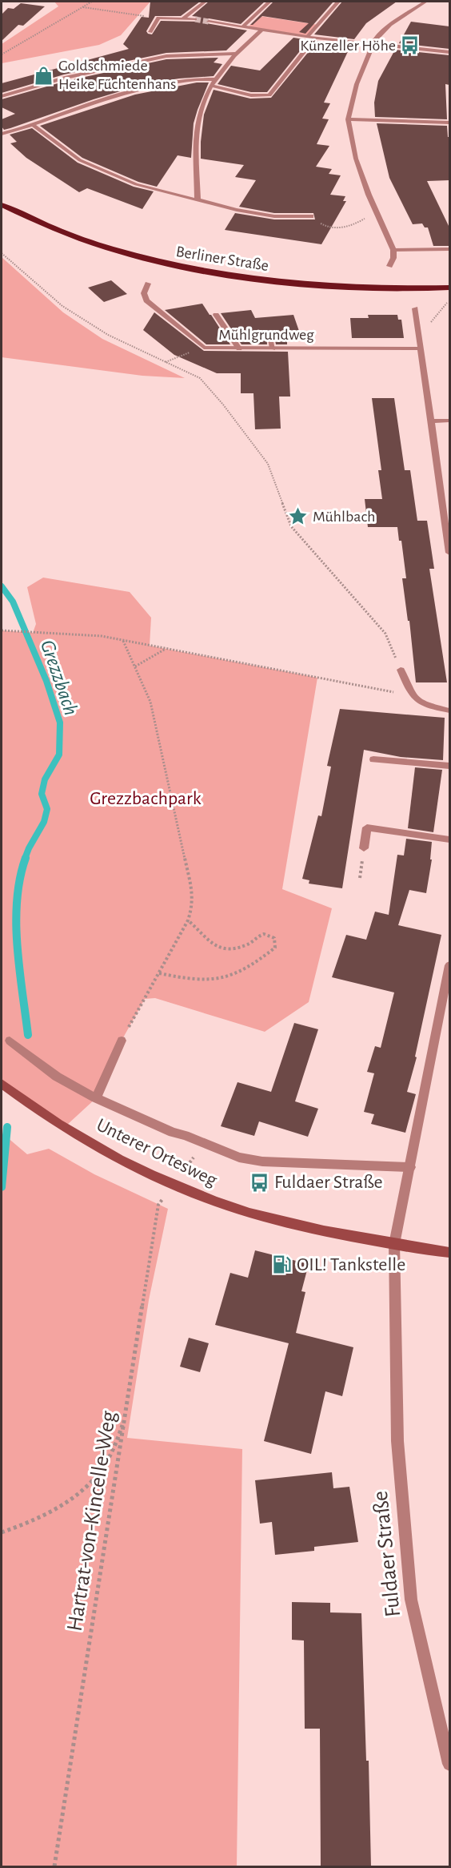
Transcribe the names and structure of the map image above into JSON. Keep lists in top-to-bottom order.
{
  "streets": {
    "highway": ["Berliner Straße"],
    "main road": ["Unterer Ortesweg"],
    "street": ["Mühlgrundweg", "Fuldaer Straße"],
    "path": ["Hartrat-von-Kincelle-Weg"]
  },
  "crossings": [
    ["Unterer Ortesweg", "Hartrat-von-Kincelle-Weg"],
    ["Unterer Ortesweg", "Fuldaer Straße"]
  ],
  "water": ["Grezzbach"],
  "parks": ["Grezzbachpark"],
  "places": {
    "bus stop": ["Künzeller Höhe", "Fuldaer Straße"],
    "shop": ["Goldschmiede Heike Füchtenhans"],
    "place": ["Mühlbach"],
    "fuel station": ["OIL! Tankstelle"]
  }
}
